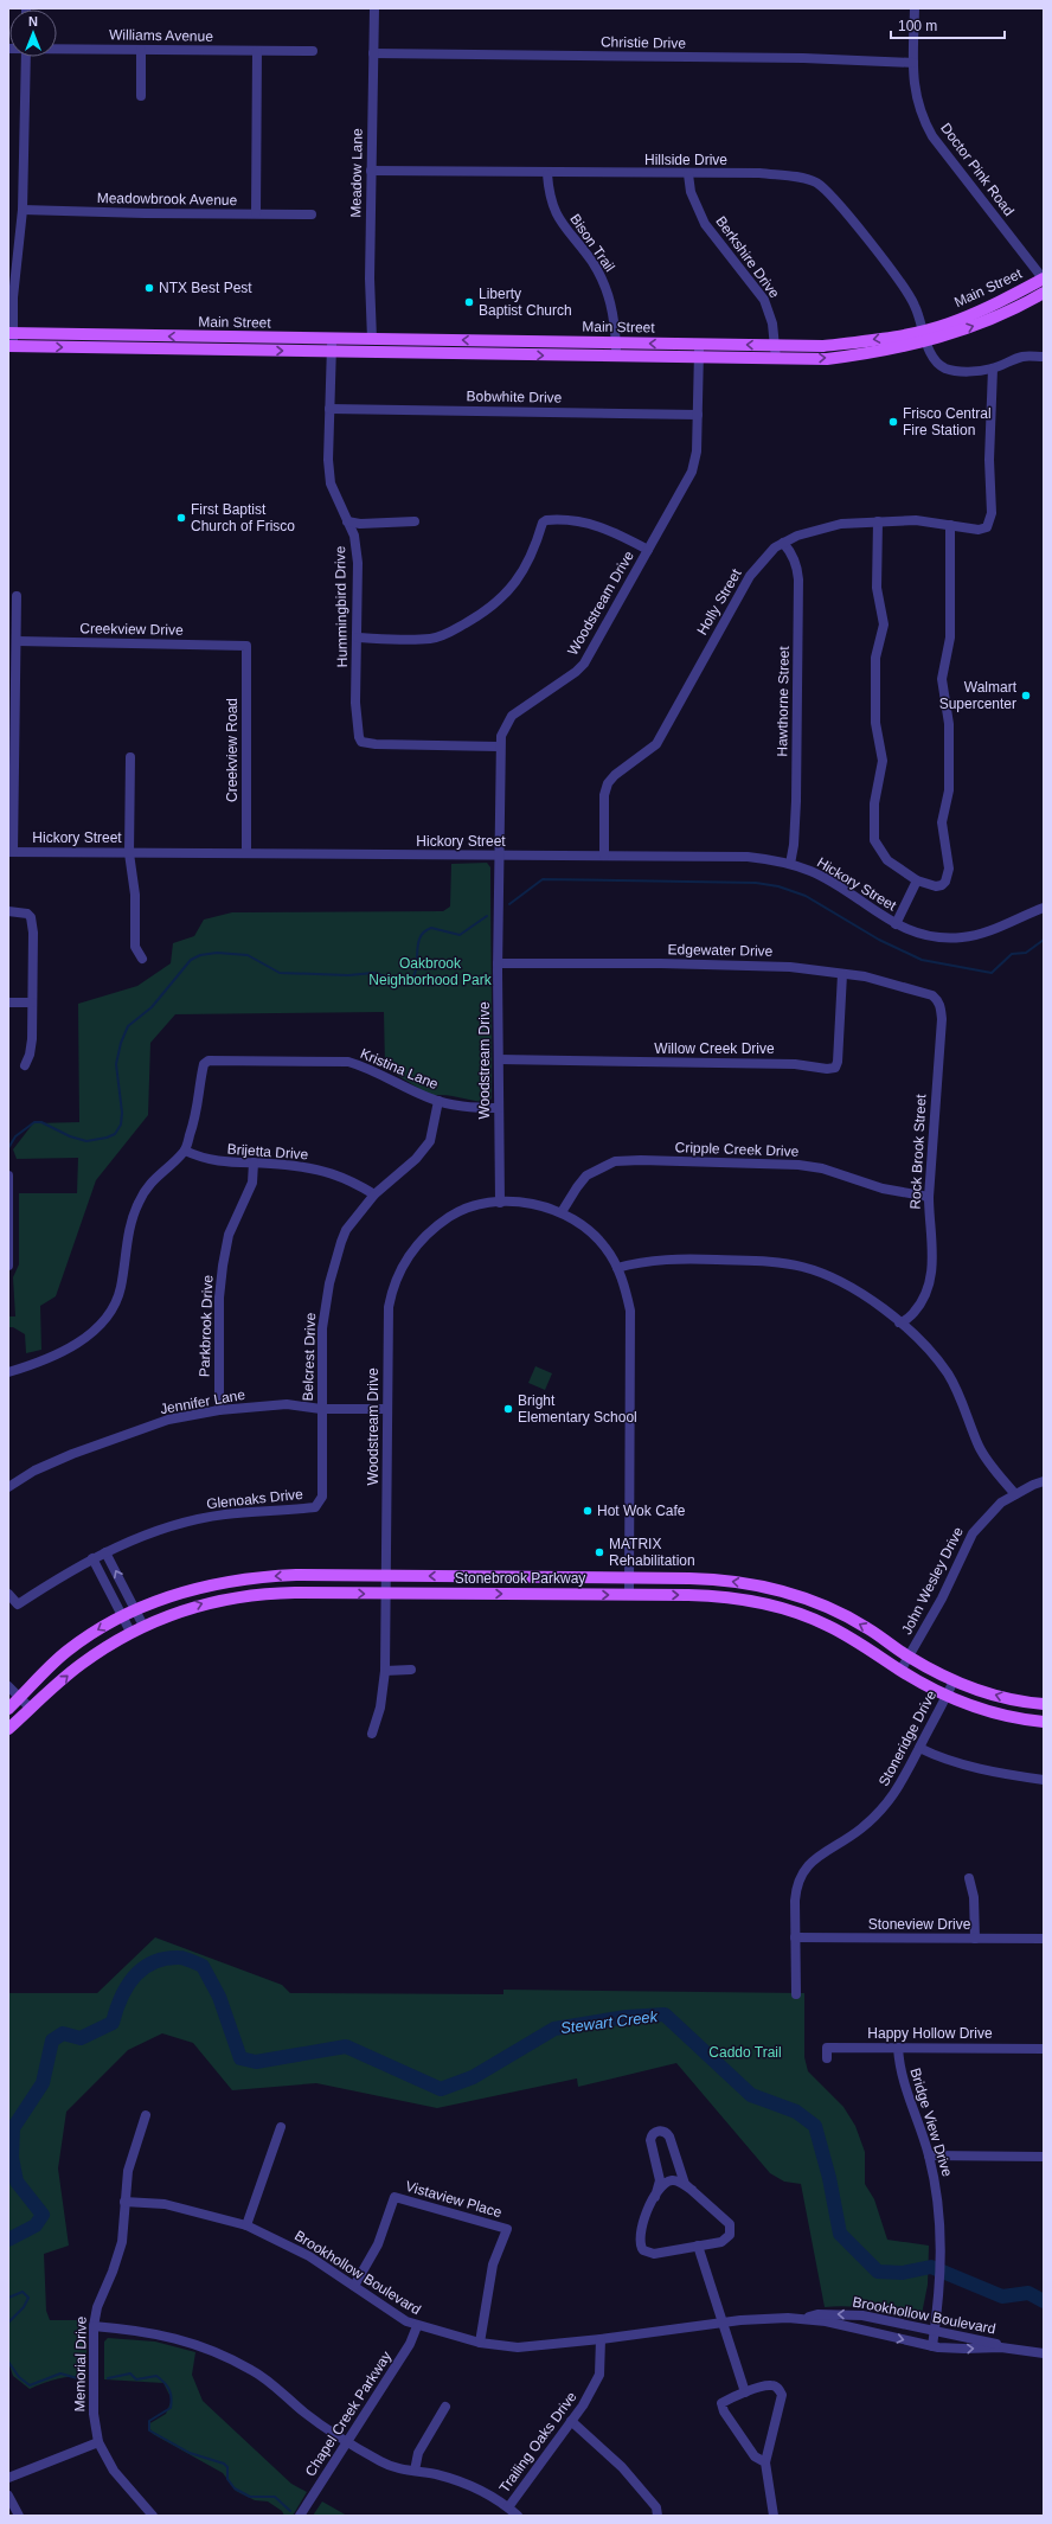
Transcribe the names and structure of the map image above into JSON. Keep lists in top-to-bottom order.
{
  "streets": {
    "main road": ["Main Street", "Stonebrook Parkway"],
    "street": [
      "Williams Avenue",
      "Christie Drive",
      "Hillside Drive",
      "Doctor Pink Road",
      "Meadow Lane",
      "Meadowbrook Avenue",
      "Bison Trail",
      "Berkshire Drive",
      "Bobwhite Drive",
      "Holly Street",
      "Woodstream Drive",
      "Hummingbird Drive",
      "Creekview Drive",
      "Hawthorne Street",
      "Creekview Road",
      "Hickory Street",
      "Edgewater Drive",
      "Willow Creek Drive",
      "Kristina Lane",
      "Cripple Creek Drive",
      "Brijetta Drive",
      "Rock Brook Street",
      "Parkbrook Drive",
      "Belcrest Drive",
      "Jennifer Lane",
      "Glenoaks Drive",
      "John Wesley Drive",
      "Stoneridge Drive",
      "Stoneview Drive",
      "Happy Hollow Drive",
      "Bridge View Drive",
      "Vistaview Place",
      "Brookhollow Boulevard",
      "Memorial Drive",
      "Chapel Creek Parkway",
      "Trailing Oaks Drive"
    ]
  },
  "crossings": [
    ["Christie Drive", "Doctor Pink Road"],
    ["Christie Drive", "Meadow Lane"],
    ["Hillside Drive", "Meadow Lane"],
    ["Hillside Drive", "Bison Trail"],
    ["Hillside Drive", "Berkshire Drive"],
    ["Hillside Drive", "Main Street"],
    ["Hillside Drive", "Holly Street"],
    ["Doctor Pink Road", "Main Street"],
    ["Meadow Lane", "Main Street"],
    ["Bison Trail", "Main Street"],
    ["Berkshire Drive", "Main Street"],
    ["Main Street", "Woodstream Drive"],
    ["Main Street", "Hummingbird Drive"],
    ["Bobwhite Drive", "Woodstream Drive"],
    ["Bobwhite Drive", "Hummingbird Drive"],
    ["Holly Street", "Hawthorne Street"],
    ["Holly Street", "Hickory Street"],
    ["Woodstream Drive", "Hummingbird Drive"],
    ["Woodstream Drive", "Hickory Street"],
    ["Woodstream Drive", "Edgewater Drive"],
    ["Woodstream Drive", "Willow Creek Drive"],
    ["Woodstream Drive", "Kristina Lane"],
    ["Woodstream Drive", "Jennifer Lane"],
    ["Woodstream Drive", "Stonebrook Parkway"],
    ["Creekview Drive", "Creekview Road"],
    ["Hawthorne Street", "Hickory Street"],
    ["Creekview Road", "Hickory Street"],
    ["Edgewater Drive", "Willow Creek Drive"],
    ["Edgewater Drive", "Rock Brook Street"],
    ["Kristina Lane", "Brijetta Drive"],
    ["Kristina Lane", "Belcrest Drive"],
    ["Cripple Creek Drive", "Rock Brook Street"],
    ["Brijetta Drive", "Parkbrook Drive"],
    ["Brijetta Drive", "Belcrest Drive"],
    ["Parkbrook Drive", "Jennifer Lane"],
    ["Belcrest Drive", "Jennifer Lane"],
    ["Belcrest Drive", "Glenoaks Drive"],
    ["Stonebrook Parkway", "John Wesley Drive"],
    ["Stonebrook Parkway", "Stoneridge Drive"],
    ["Stoneridge Drive", "Stoneview Drive"],
    ["Happy Hollow Drive", "Bridge View Drive"],
    ["Bridge View Drive", "Brookhollow Boulevard"],
    ["Vistaview Place", "Brookhollow Boulevard"],
    ["Brookhollow Boulevard", "Memorial Drive"],
    ["Brookhollow Boulevard", "Chapel Creek Parkway"],
    ["Brookhollow Boulevard", "Trailing Oaks Drive"]
  ],
  "water": ["Stewart Creek"],
  "parks": ["Oakbrook Neighborhood Park", "Caddo Trail"],
  "places": [
    "NTX Best Pest",
    "Liberty Baptist Church",
    "Frisco Central Fire Station",
    "First Baptist Church of Frisco",
    "Walmart Supercenter",
    "Bright Elementary School",
    "Hot Wok Cafe",
    "MATRIX Rehabilitation"
  ],
  "scale_bar": "100 m",
  "north": "top"
}
